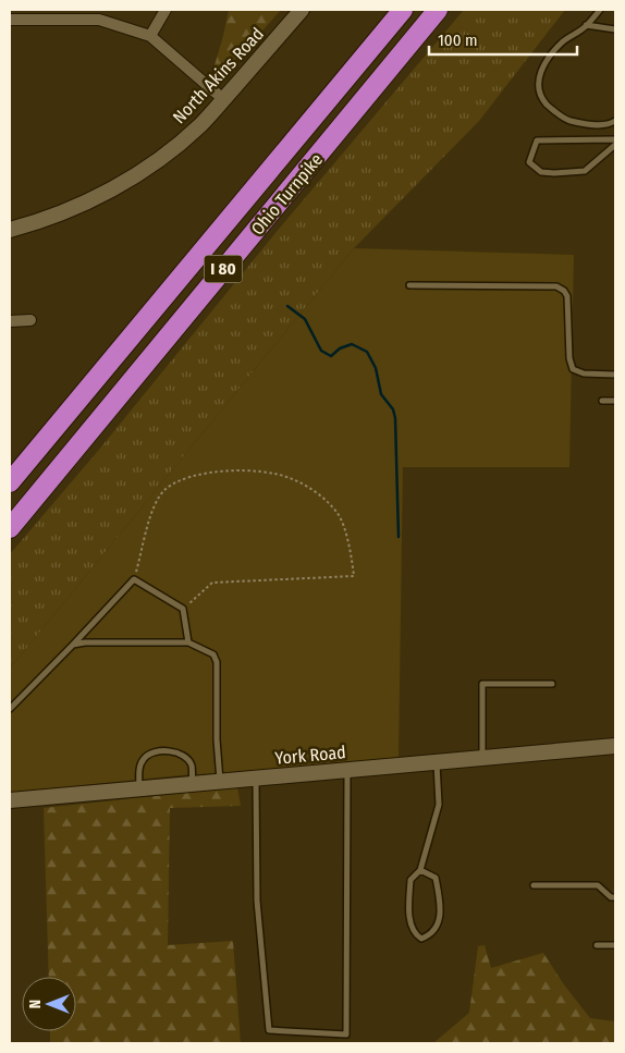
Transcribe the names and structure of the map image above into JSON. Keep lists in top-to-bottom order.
{
  "streets": {
    "highway": ["Ohio Turnpike", "I 80"],
    "street": ["North Akins Road", "York Road"]
  },
  "scale_bar": "100 m",
  "north": "left"
}
